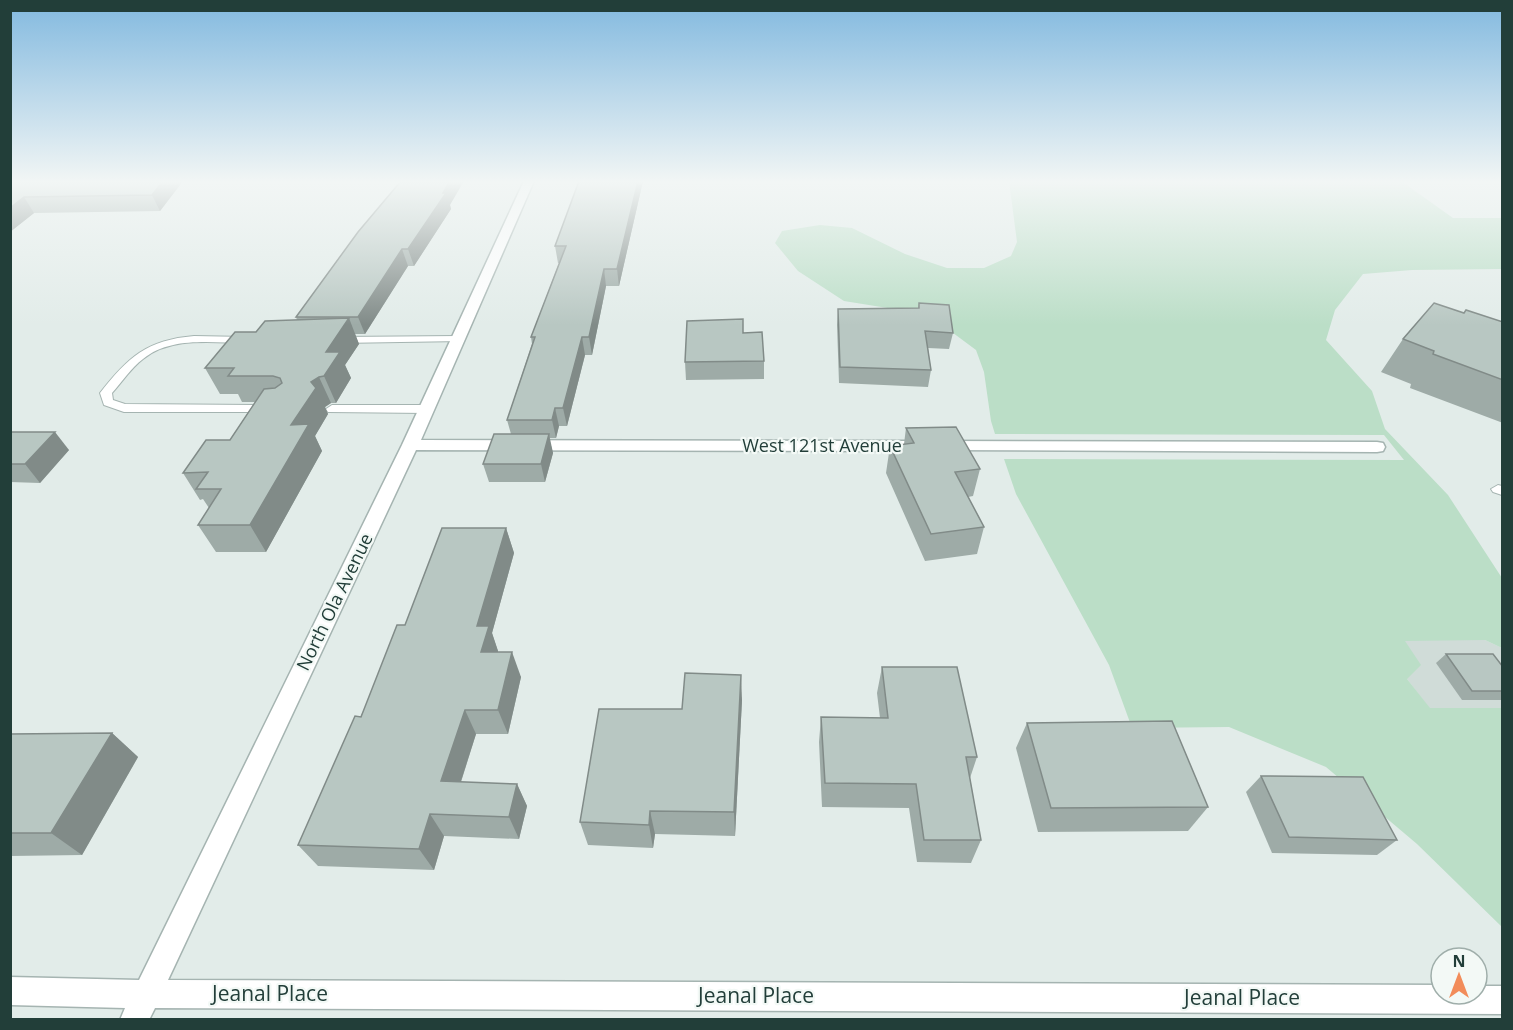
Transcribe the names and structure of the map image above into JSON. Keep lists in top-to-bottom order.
{
  "streets": {
    "street": ["West 121st Avenue", "North Ola Avenue", "Jeanal Place"]
  },
  "crossings": [
    ["West 121st Avenue", "North Ola Avenue"],
    ["North Ola Avenue", "Jeanal Place"]
  ],
  "north": "top"
}
